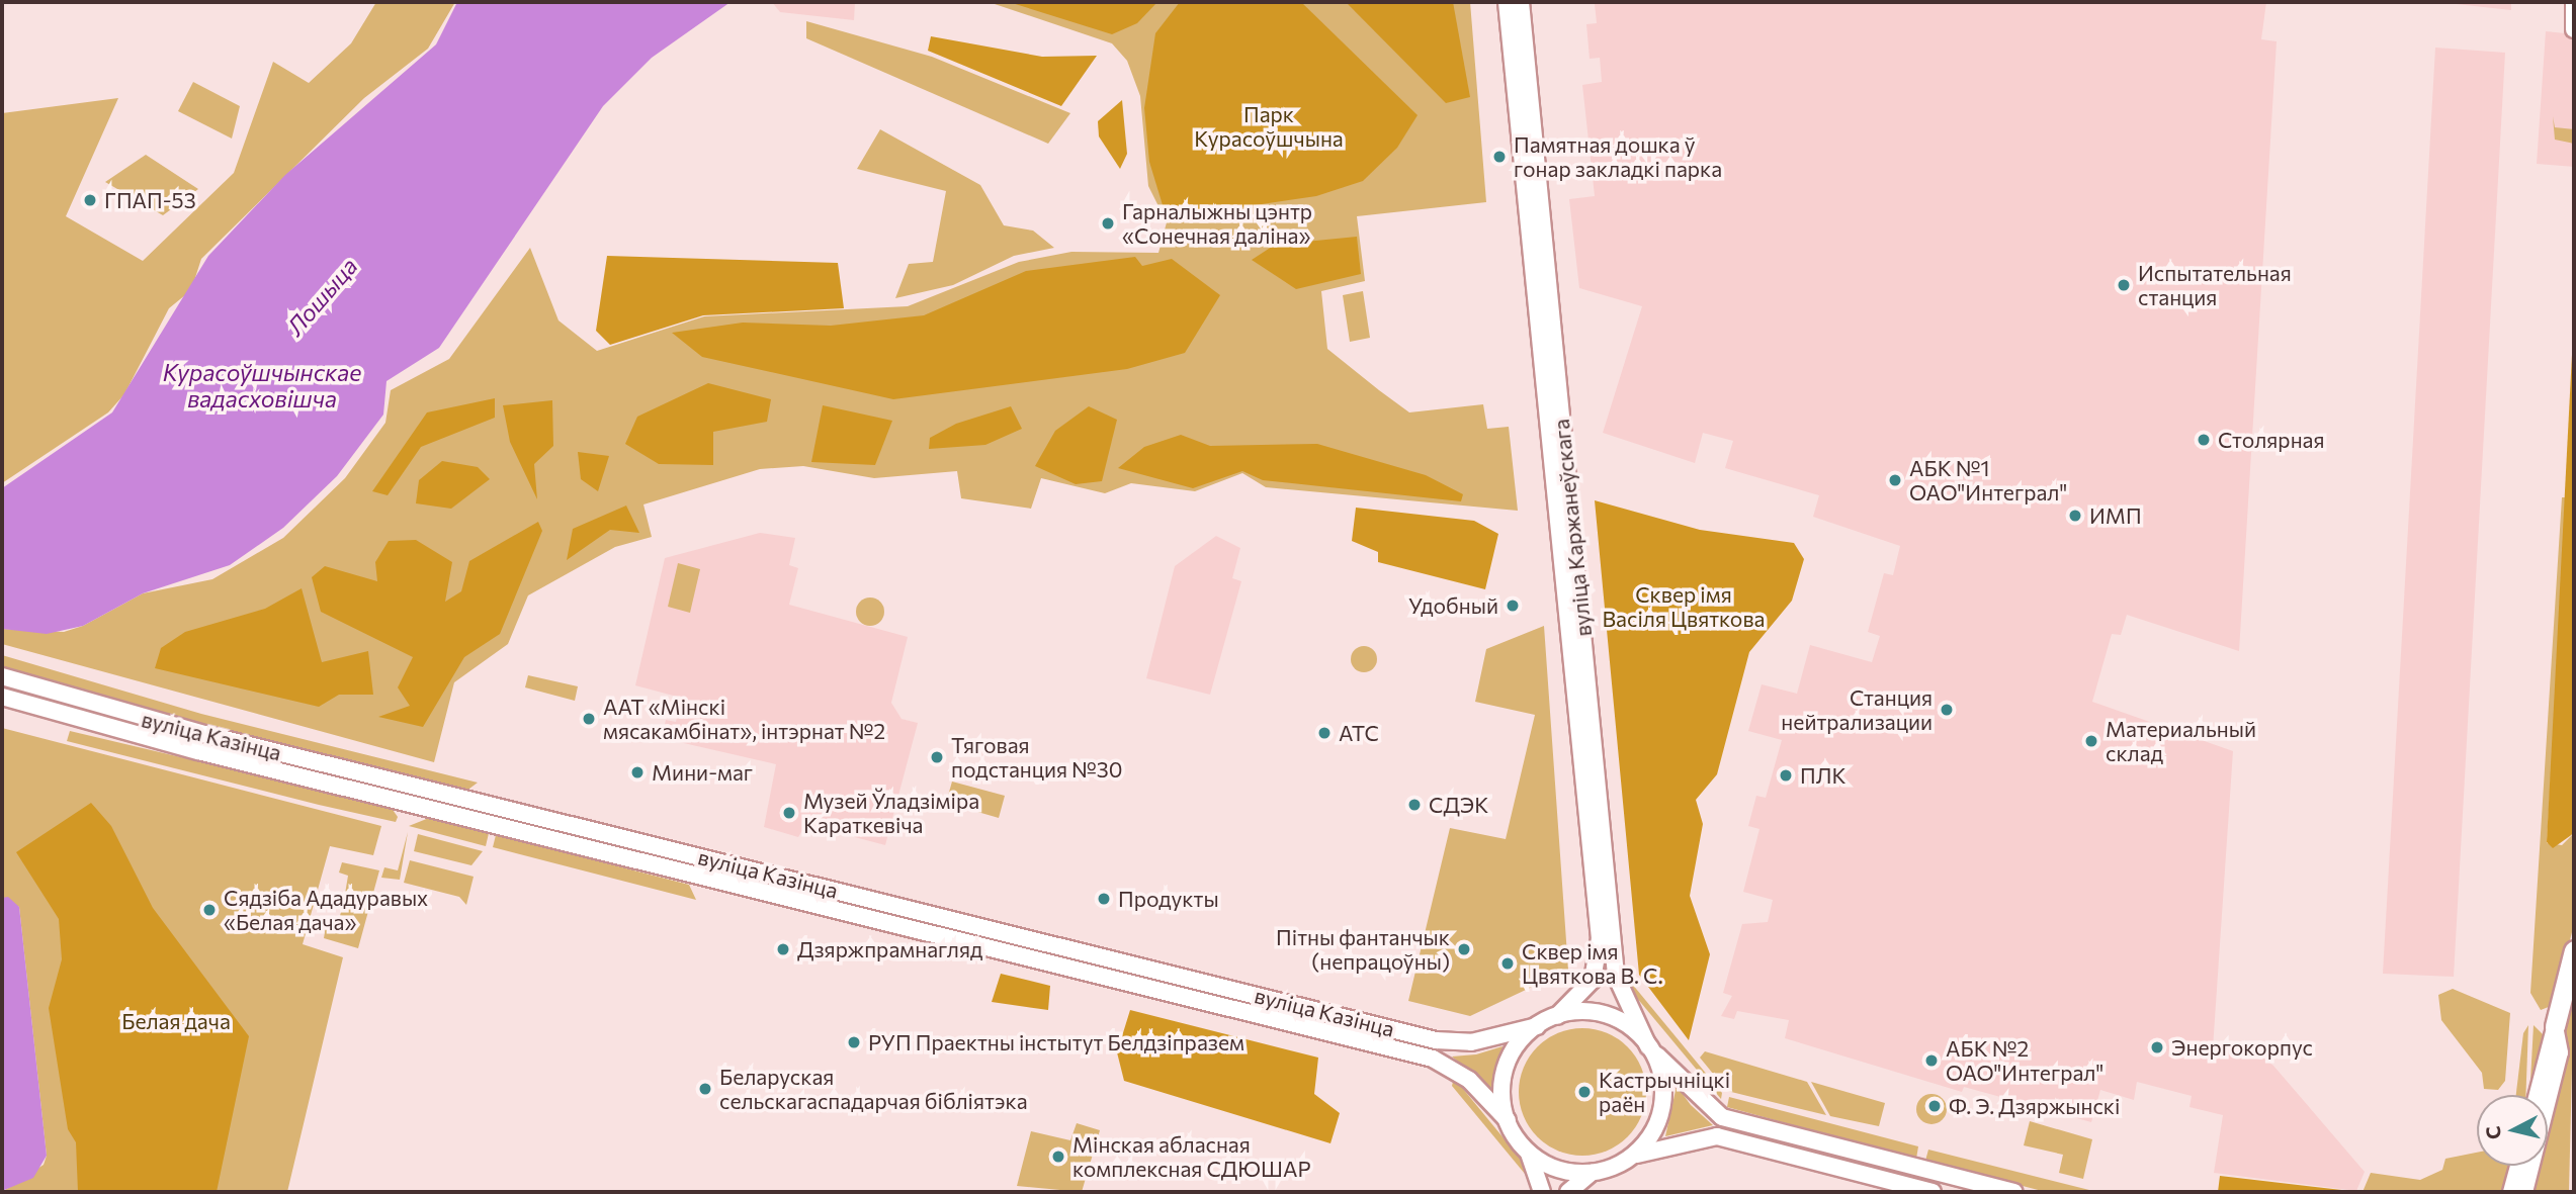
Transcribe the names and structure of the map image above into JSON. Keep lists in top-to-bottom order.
{
  "streets": {
    "main road": ["вуліца Каржанеўскага", "вуліца Казінца"]
  },
  "crossings": [
    ["вуліца Каржанеўскага", "вуліца Казінца"]
  ],
  "water": ["Лошыца", "Курасоўшчынскае вадасховішча"],
  "parks": ["Парк Курасоўшчына", "Сквер імя Васіля Цвяткова", "Белая дача"],
  "places": [
    "Памятная дошка ў гонар закладкі парка",
    "ГПАП-53",
    "Гарналыжны цэнтр «Сонечная даліна»",
    "Испытательная станция",
    "Столярная",
    "АБК №1 ОАО\"Интеграл\"",
    "ИМП",
    "Удобный",
    "Станция нейтрализации",
    "ААТ «Мінскі мясакамбінат», інтэрнат №2",
    "АТС",
    "Материальный склад",
    "Тяговая подстанция №30",
    "Мини-маг",
    "ПЛК",
    "СДЭК",
    "Музей Ўладзіміра Караткевіча",
    "Продукты",
    "Сядзіба Ададуравых «Белая дача»",
    "Дзяржпрамнагляд",
    "Пітны фантанчык (непрацоўны)",
    "Сквер імя Цвяткова В. С.",
    "РУП Праектны інстытут Белдзіпразем",
    "Энергокорпус",
    "АБК №2 ОАО\"Интеграл\"",
    "Беларуская сельскагаспадарчая бібліятэка",
    "Кастрычніцкі раён",
    "Ф. Э. Дзяржынскі",
    "Мінская абласная комплексная СДЮШАР"
  ],
  "north": "left"
}
